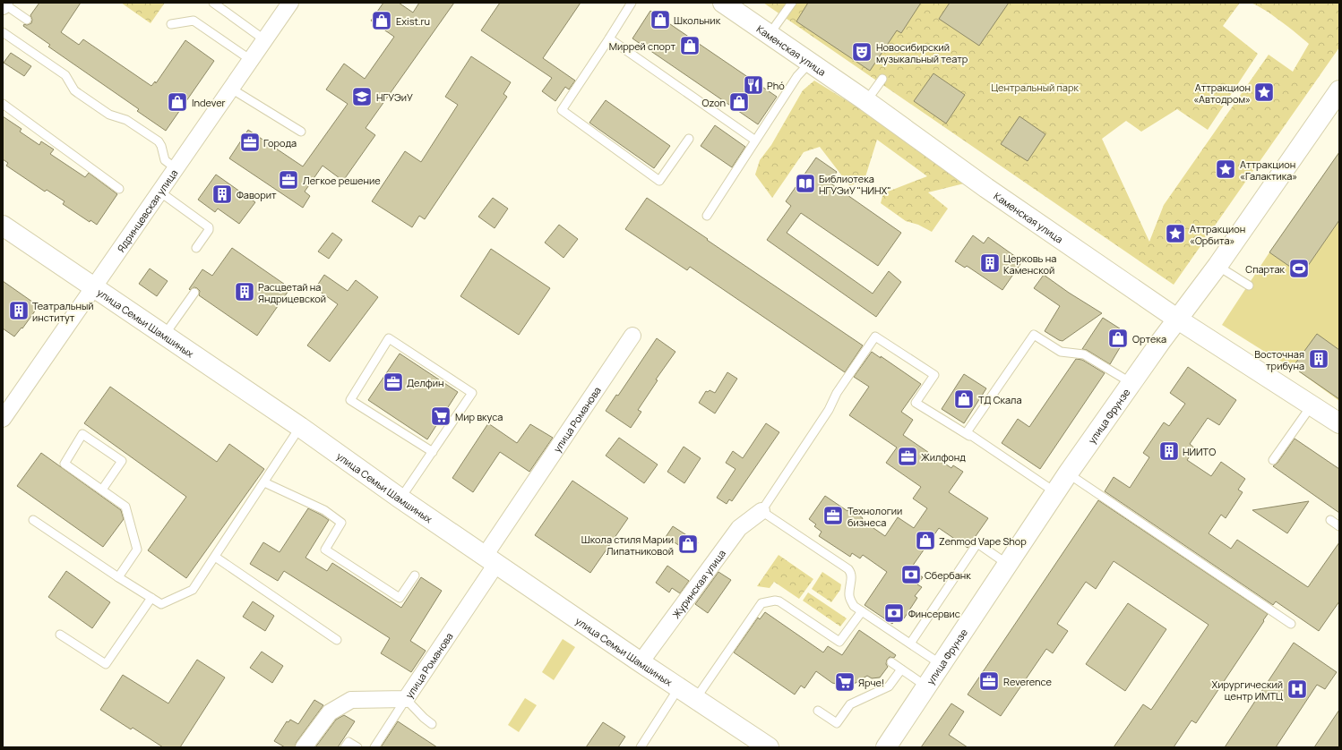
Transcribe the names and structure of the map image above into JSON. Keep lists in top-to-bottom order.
{
  "streets": {
    "street": [
      "Каменская улица",
      "Ядринцевская улица",
      "улица Семьи Шамшиных",
      "улица Фрунзе",
      "улица Романова",
      "Журинская улица"
    ]
  },
  "crossings": [
    ["Каменская улица", "улица Фрунзе"],
    ["Ядринцевская улица", "улица Семьи Шамшиных"],
    ["улица Семьи Шамшиных", "улица Романова"],
    ["улица Семьи Шамшиных", "Журинская улица"]
  ],
  "parks": ["Центральный парк"],
  "places": {
    "shop": [
      "Школьник",
      "Exist.ru",
      "Миррей спорт",
      "Indever",
      "Ozon",
      "Ортека",
      "ТД Скала",
      "Zenmod Vape Shop",
      "Школа стиля Марии Липатниковой"
    ],
    "theatre": ["Новосибирский музыкальный театр"],
    "restaurant": ["Phó"],
    "place": ["Аттракцион «Автодром»", "Аттракцион «Галактика»", "Аттракцион «Орбита»"],
    "school or university": ["НГУЭиУ"],
    "office": [
      "Города",
      "Легкое решение",
      "Делфин",
      "Жилфонд",
      "Технологии бизнеса",
      "Reverence"
    ],
    "library": ["Библиотека НГУЭиУ \"НИНХ\""],
    "building": [
      "Фаворит",
      "Церковь на Каменской",
      "Расцветай на Яндрицевской",
      "Театральный институт",
      "Восточная трибуна",
      "НИИТО"
    ],
    "sports": ["Спартак"],
    "supermarket": ["Мир вкуса", "Ярче!"],
    "bank": ["Сбербанк", "Финсервис"],
    "hospital": ["Хирургический центр ИМТЦ"]
  }
}
